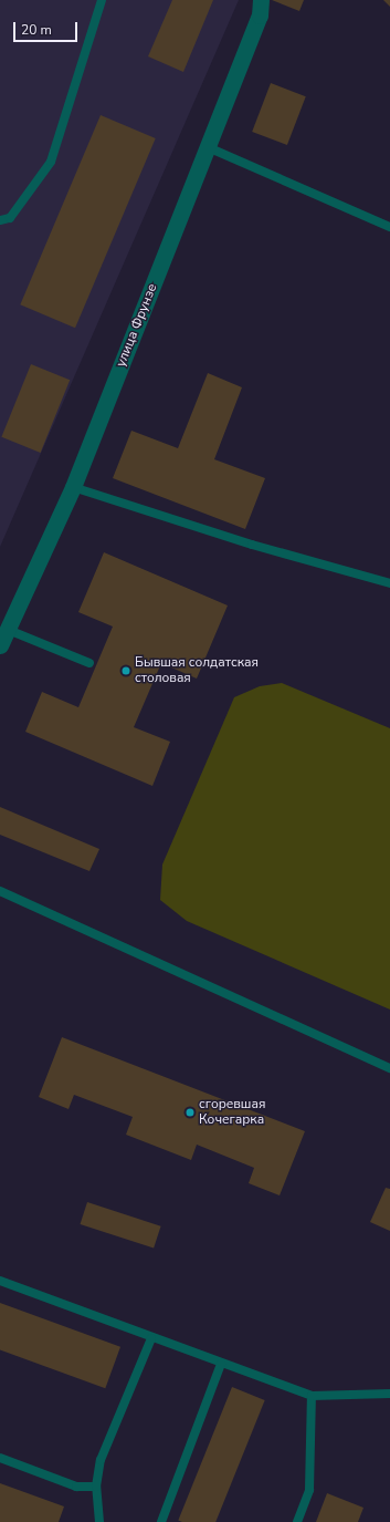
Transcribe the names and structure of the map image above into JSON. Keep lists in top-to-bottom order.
{
  "streets": {
    "street": ["улица Фрунзе"]
  },
  "places": ["Бывшая солдатская столовая", "сгоревшая Кочегарка"],
  "scale_bar": "20 m"
}
